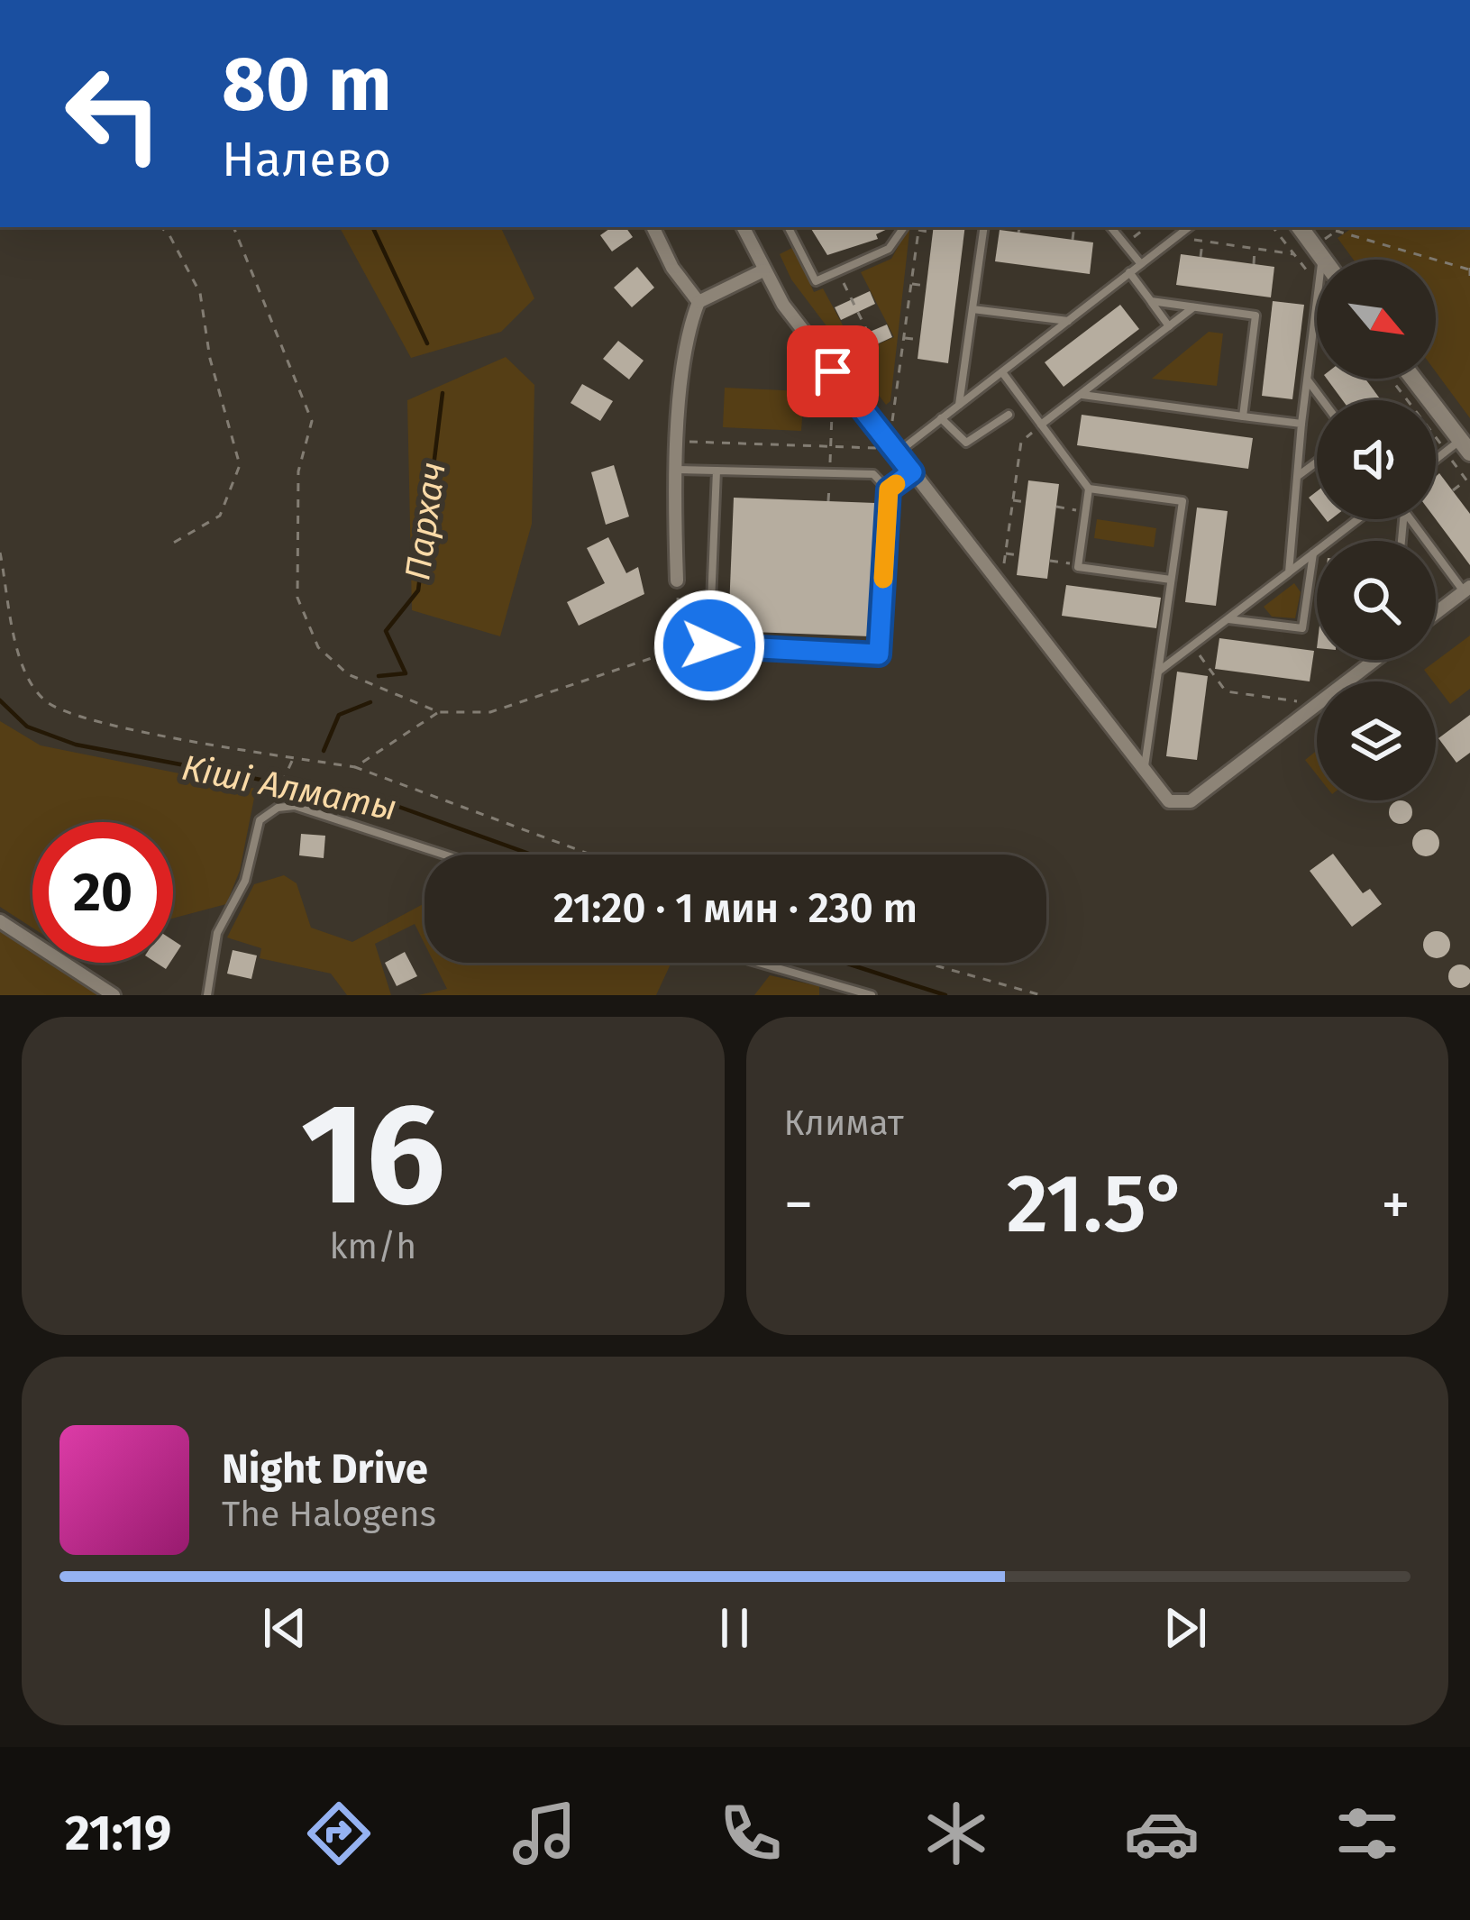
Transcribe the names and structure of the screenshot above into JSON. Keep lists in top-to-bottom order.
{
  "water": ["Пархач", "Кіші Алматы"],
  "north": "bottom right",
  "page": {
    "turn": ["80 m", "Налево"],
    "limit": "20",
    "trip": "21:20 · 1 мин · 230 m",
    "tile": [
      ["16", "km/h"],
      "Климат"
    ],
    "heat": ["−", "21.5°", "+"],
    "song": ["Night Drive", "The Halogens"],
    "tabs": "21:19"
  }
}
